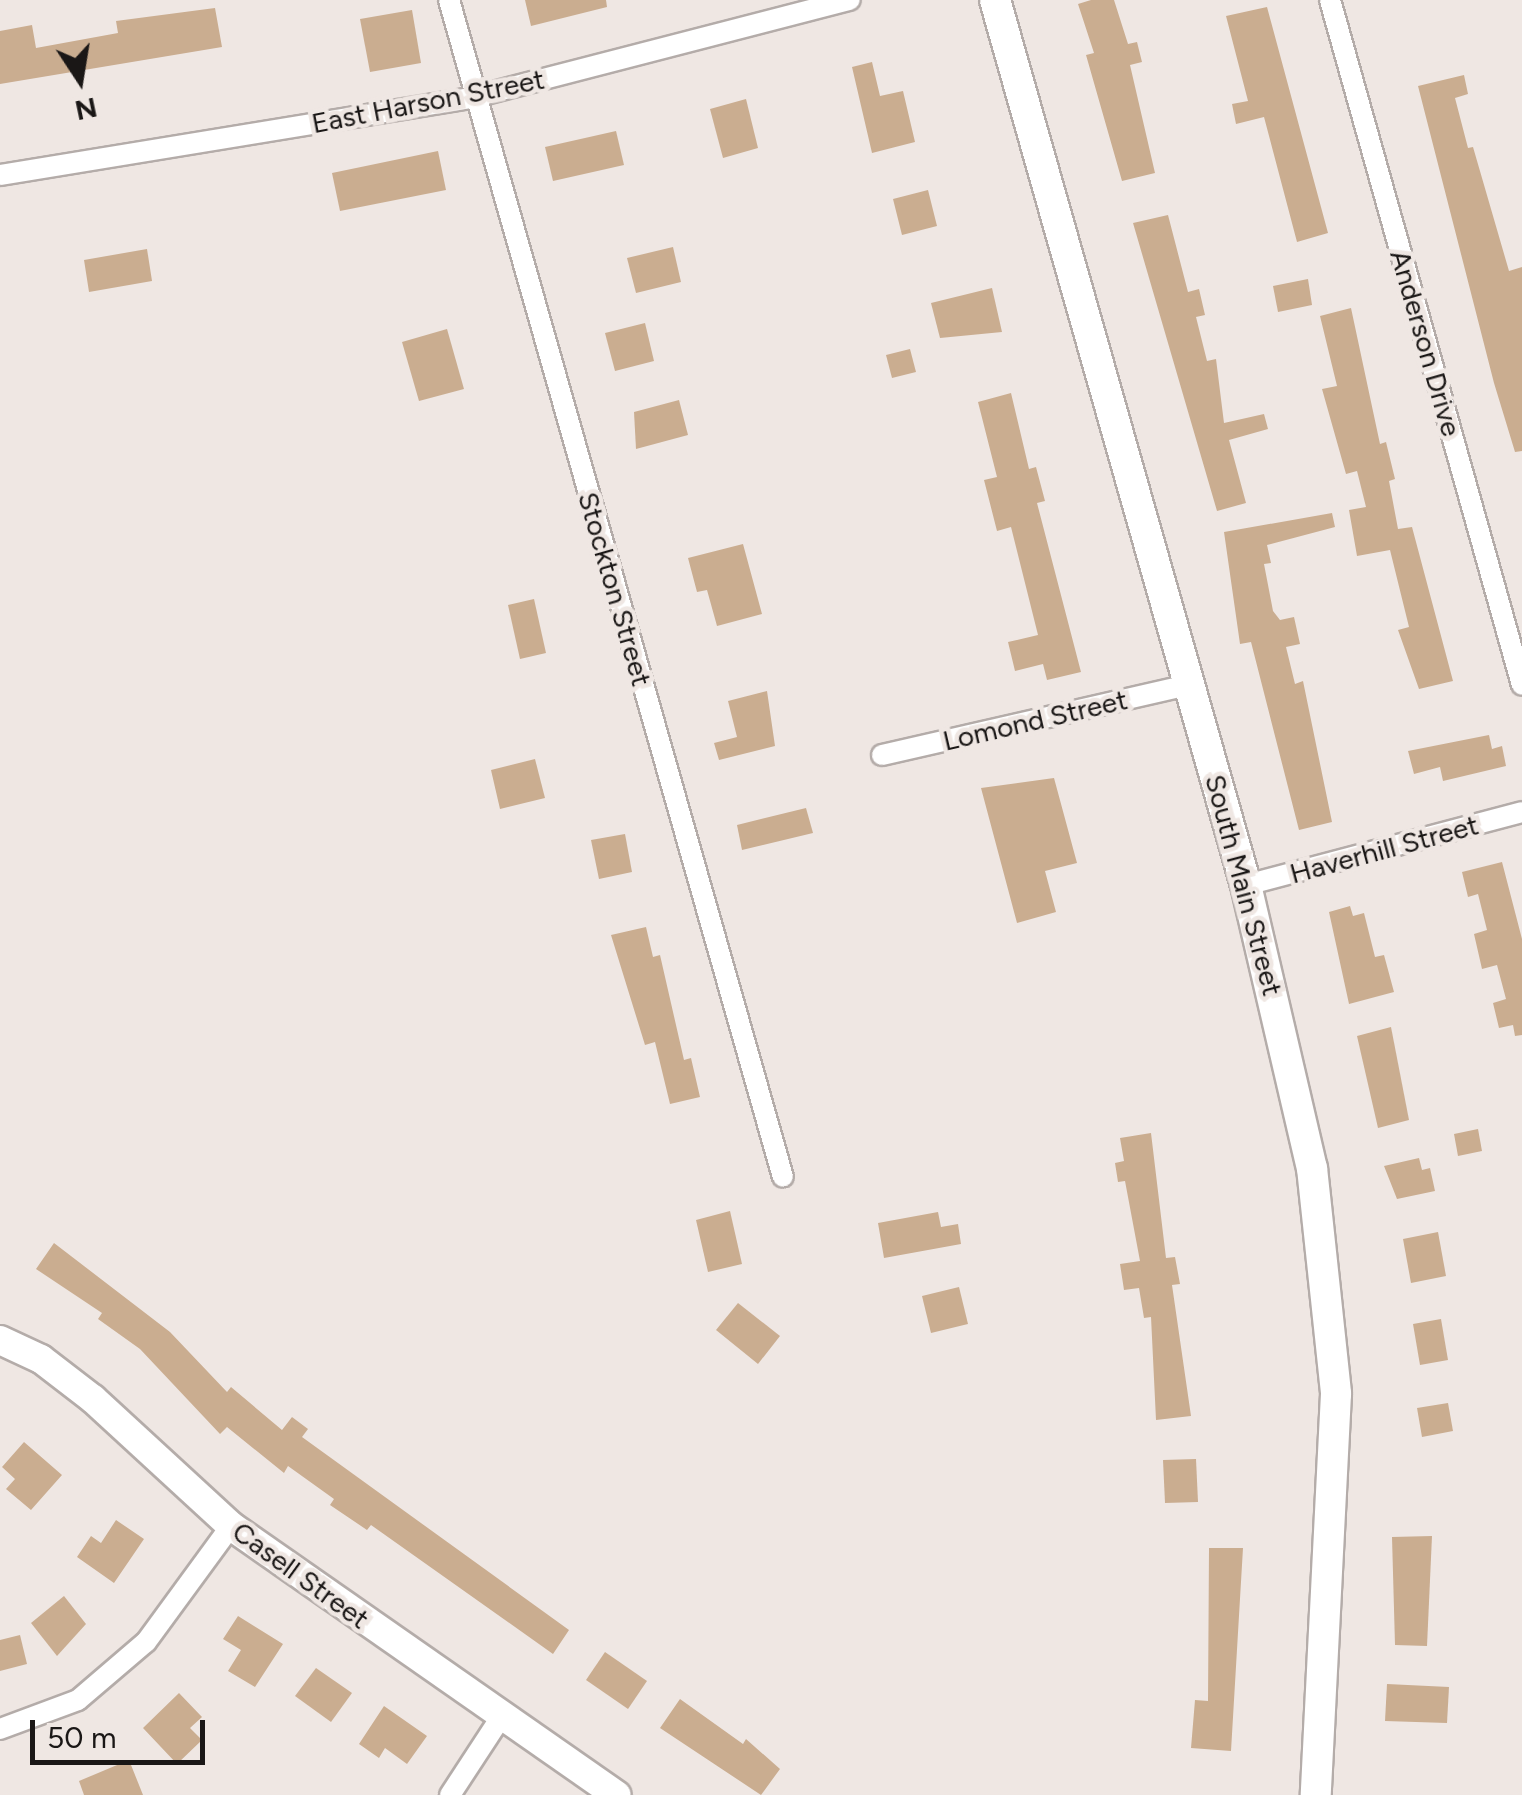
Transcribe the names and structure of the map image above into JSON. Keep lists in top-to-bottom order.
{
  "streets": {
    "main road": ["South Main Street"],
    "street": [
      "East Harson Street",
      "Anderson Drive",
      "Stockton Street",
      "Lomond Street",
      "Haverhill Street",
      "Casell Street"
    ]
  },
  "crossings": [
    ["East Harson Street", "Stockton Street"],
    ["Lomond Street", "South Main Street"],
    ["Haverhill Street", "South Main Street"]
  ],
  "scale_bar": "50 m",
  "north": "bottom"
}
